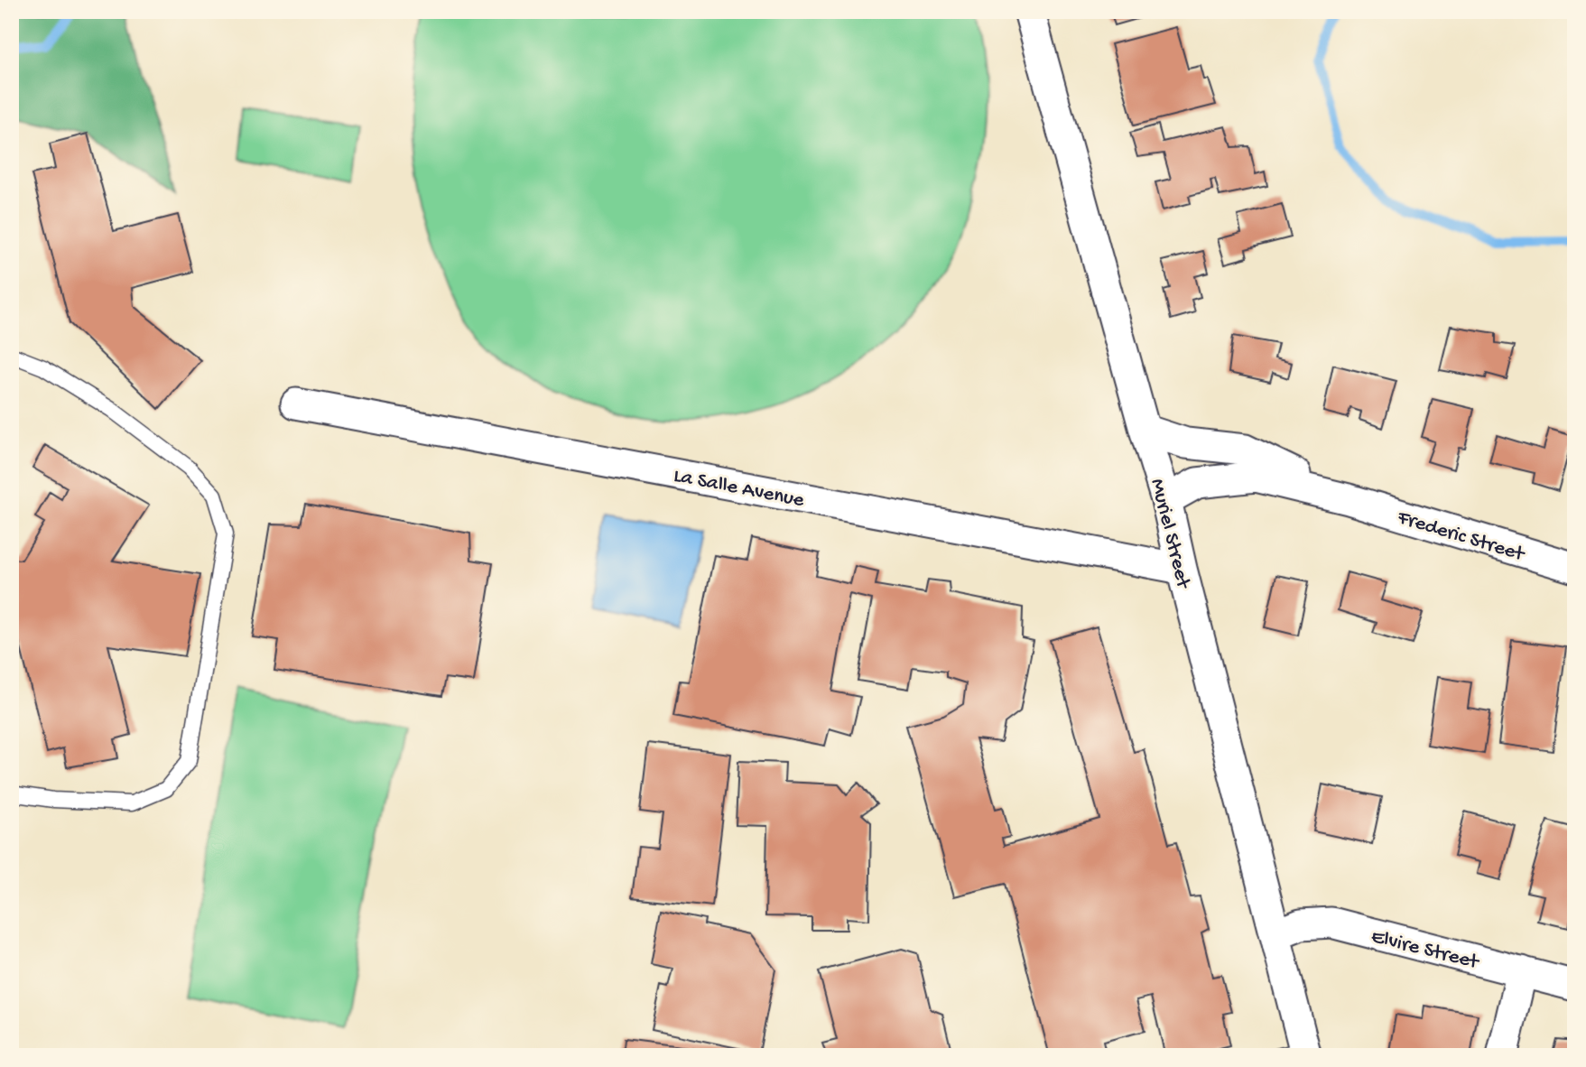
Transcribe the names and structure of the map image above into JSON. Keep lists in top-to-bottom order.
{
  "streets": {
    "street": [
      "La Salle Avenue",
      "Muriel Street",
      "Frederic Street",
      "Elvire Street"
    ]
  },
  "crossings": [
    ["La Salle Avenue", "Muriel Street"],
    ["Muriel Street", "Frederic Street"],
    ["Muriel Street", "Elvire Street"]
  ]
}
